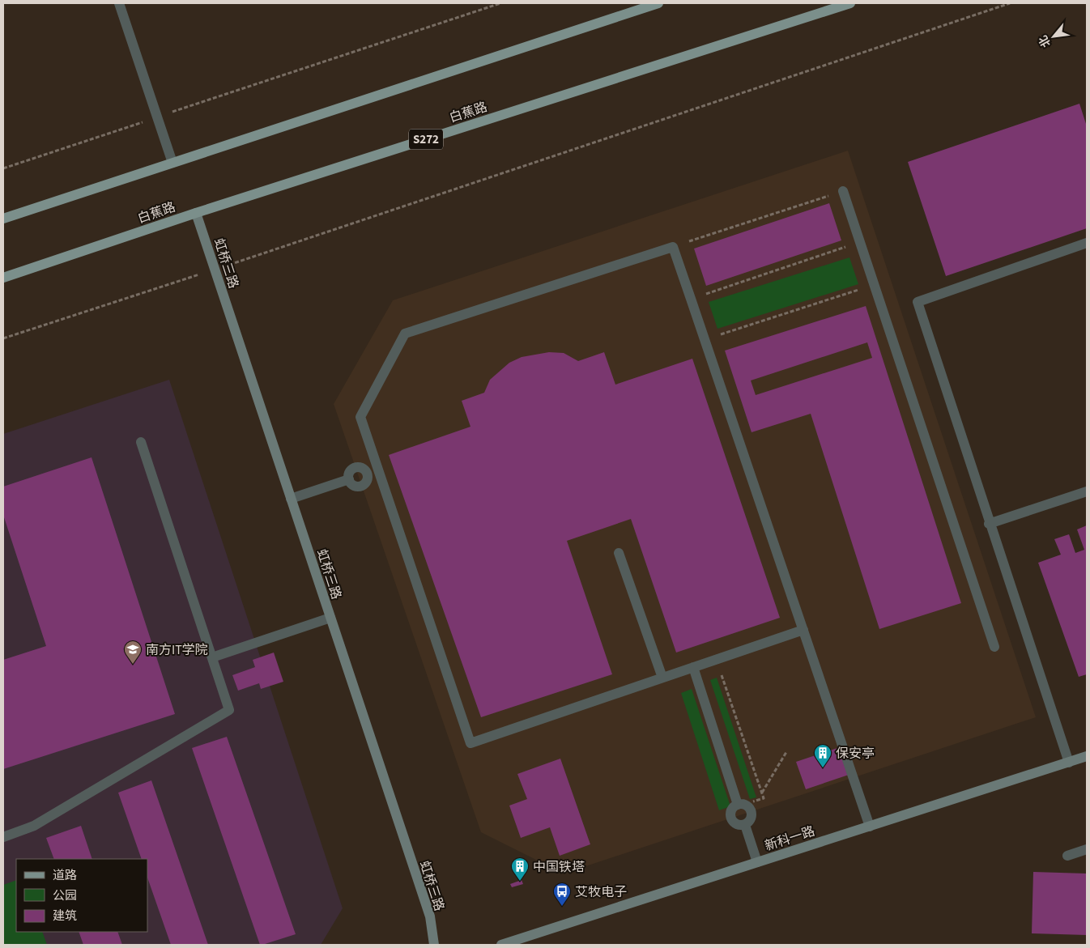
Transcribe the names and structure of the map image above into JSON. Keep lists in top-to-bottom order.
{
  "streets": {
    "main road": ["白蕉路", "S272"],
    "street": ["虹桥三路", "新科一路"]
  },
  "crossings": [
    ["白蕉路", "虹桥三路"]
  ],
  "places": {
    "school or university": ["南方IT学院"],
    "building": ["保安亭", "中国铁塔"],
    "bus stop": ["艾牧电子"]
  },
  "legend": ["道路", "公园", "建筑"],
  "north": "bottom left"
}
